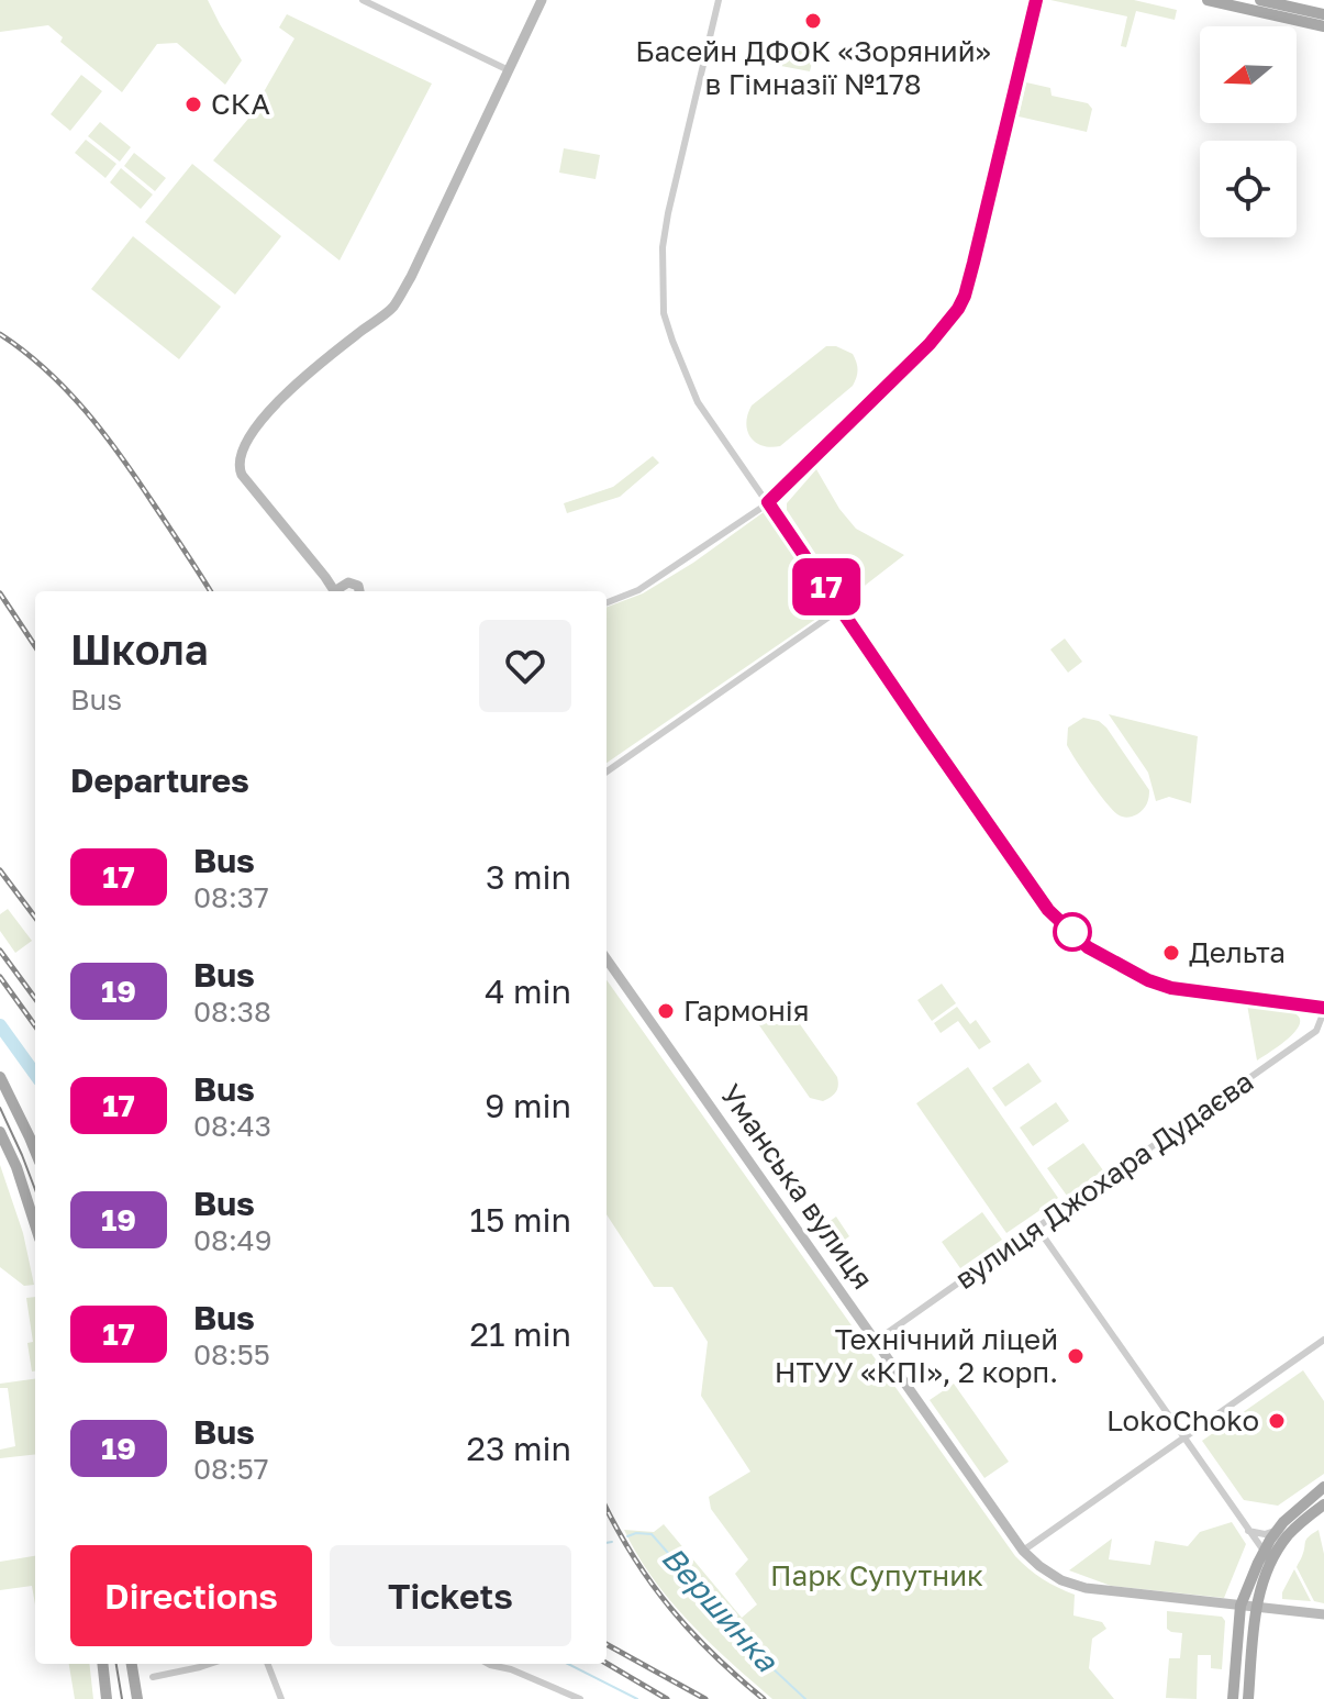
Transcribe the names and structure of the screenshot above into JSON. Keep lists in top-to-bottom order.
{
  "streets": {
    "street": ["вулиця Джохара Дудаєва", "Уманська вулиця"]
  },
  "crossings": [
    ["вулиця Джохара Дудаєва", "Уманська вулиця"]
  ],
  "water": ["Вершинка"],
  "parks": ["Парк Супутник"],
  "places": [
    "Басейн ДФОК «Зоряний» в Гімназії №178",
    "СКА",
    "Дельта",
    "Гармонія",
    "Технічний ліцей НТУУ «КПІ», 2 корп.",
    "LokoChoko"
  ],
  "lines": ["bus line 17"],
  "north": "left",
  "page": {
    "on_map": "17",
    "heading": [
      ["Школа", "Bus"],
      "Departures"
    ],
    "list": [
      {
        "mark": "17",
        "name": "Bus",
        "note": "08:37",
        "value": "3 min"
      },
      {
        "mark": "19",
        "name": "Bus",
        "note": "08:38",
        "value": "4 min"
      },
      {
        "mark": "17",
        "name": "Bus",
        "note": "08:43",
        "value": "9 min"
      },
      {
        "mark": "19",
        "name": "Bus",
        "note": "08:49",
        "value": "15 min"
      },
      {
        "mark": "17",
        "name": "Bus",
        "note": "08:55",
        "value": "21 min"
      },
      {
        "mark": "19",
        "name": "Bus",
        "note": "08:57",
        "value": "23 min"
      }
    ],
    "buttons": ["Directions", "Tickets"]
  }
}
